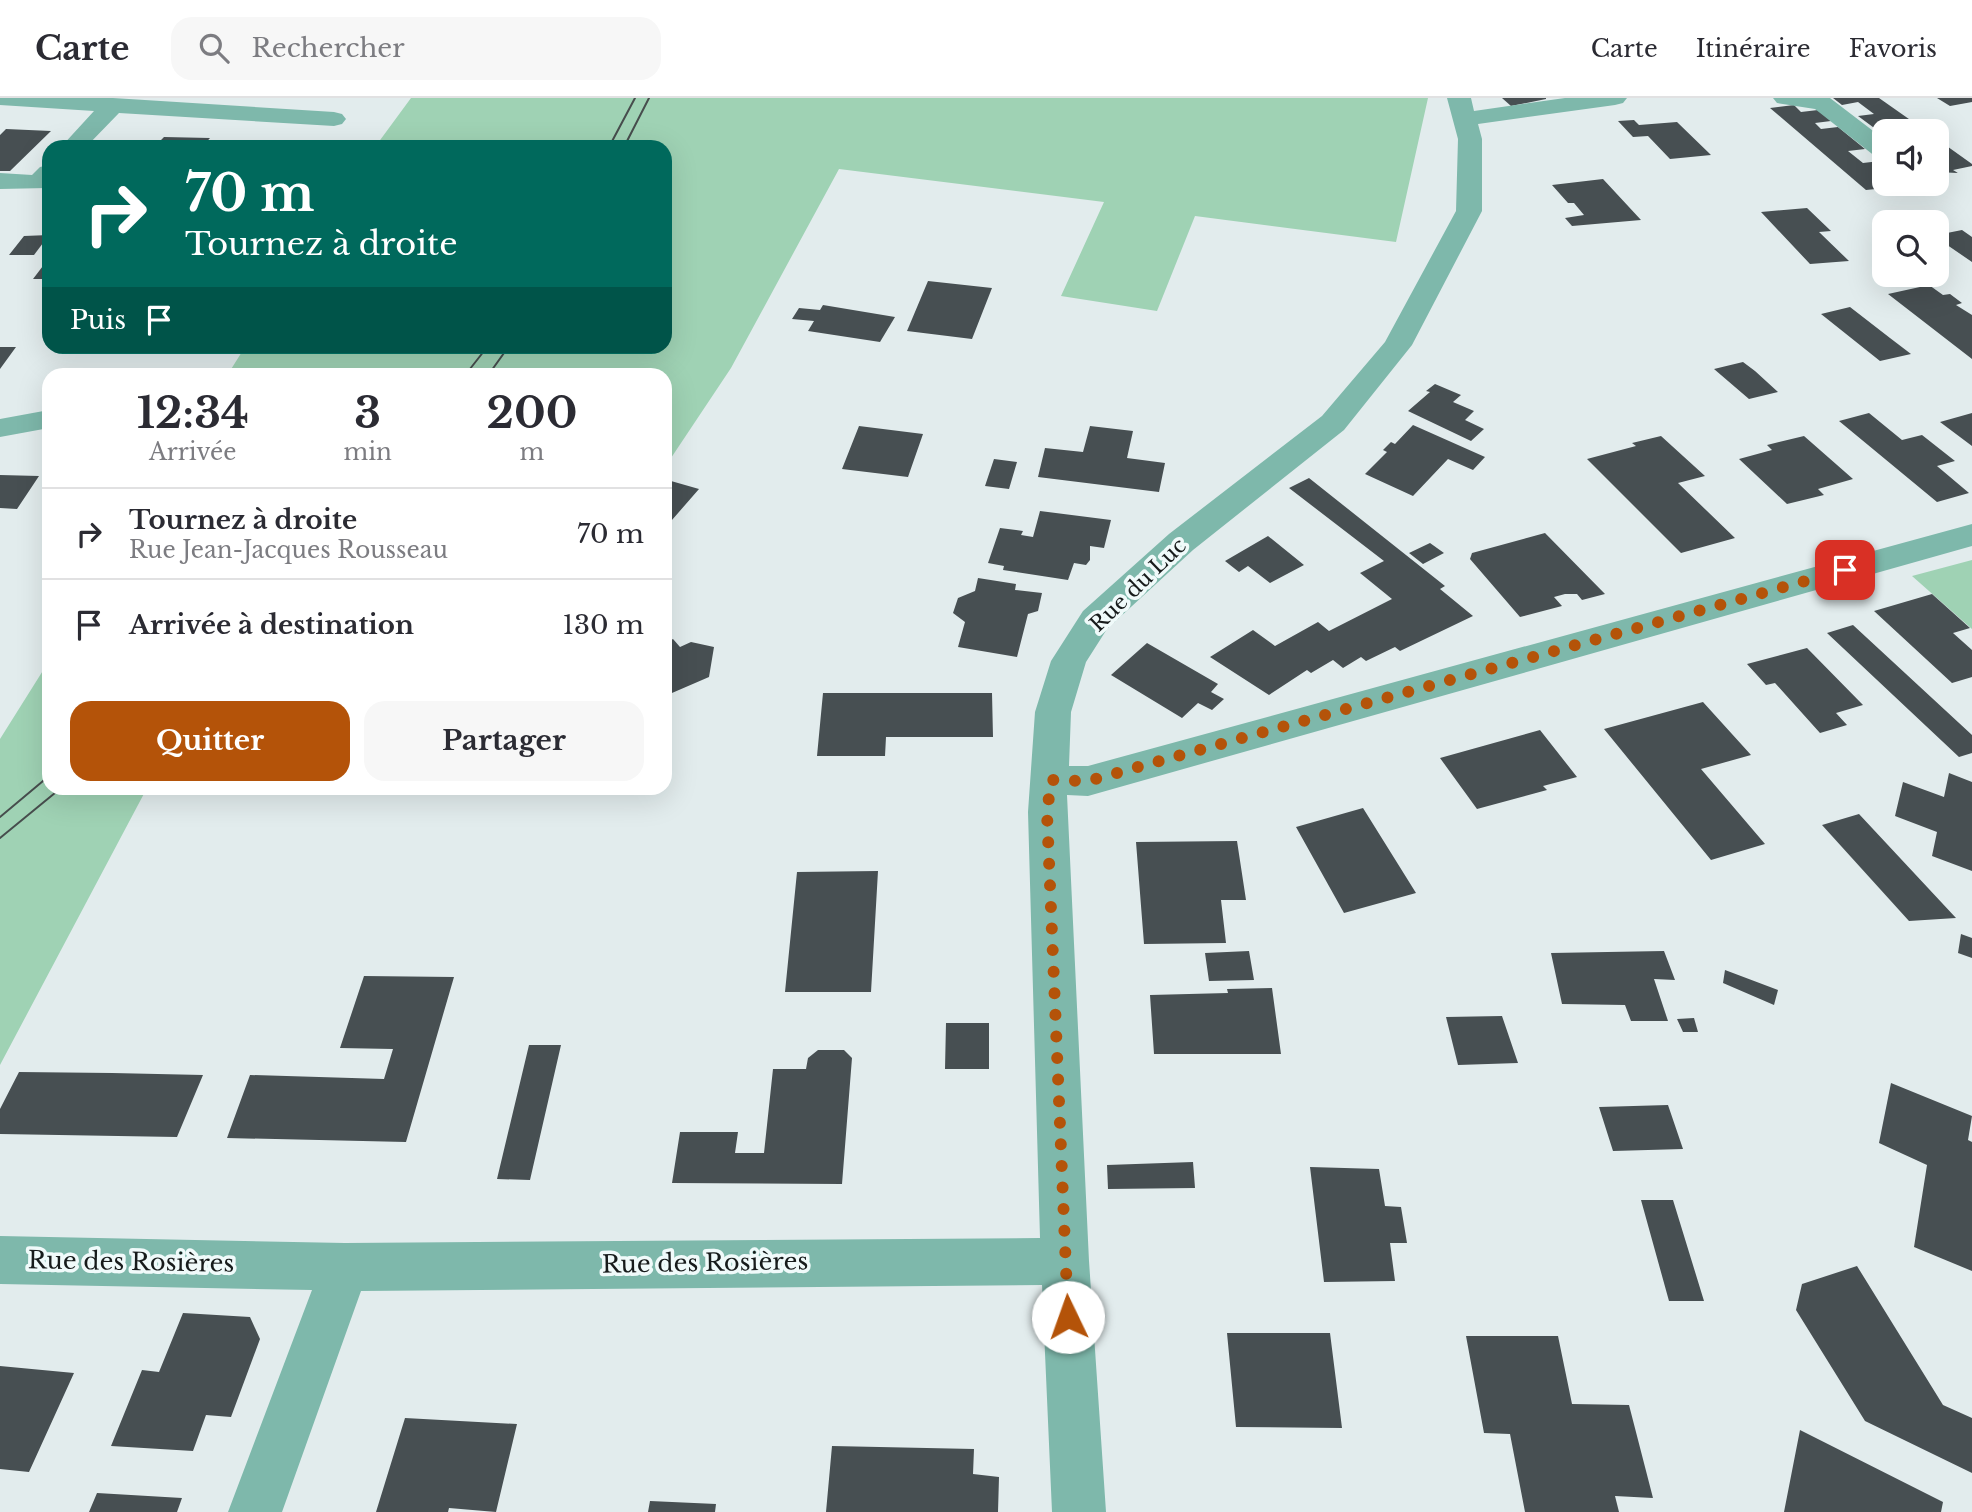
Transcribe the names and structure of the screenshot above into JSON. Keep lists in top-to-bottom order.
{
  "streets": {
    "street": ["Rue du Luc", "Rue des Rosières"]
  },
  "crossings": [
    ["Rue du Luc", "Rue des Rosières"]
  ],
  "page": {
    "header": "Carte",
    "search": "Rechercher",
    "nav": ["Carte", "Itinéraire", "Favoris"],
    "turn": ["70 m", "Tournez à droite"],
    "then": "Puis",
    "eta": [
      "12:34",
      "Arrivée",
      "3",
      "min",
      "200",
      "m"
    ],
    "list": [
      {
        "name": "Tournez à droite",
        "note": "Rue Jean-Jacques Rousseau",
        "value": "70 m"
      },
      {
        "name": "Arrivée à destination",
        "value": "130 m"
      }
    ],
    "buttons": ["Quitter", "Partager"]
  }
}
